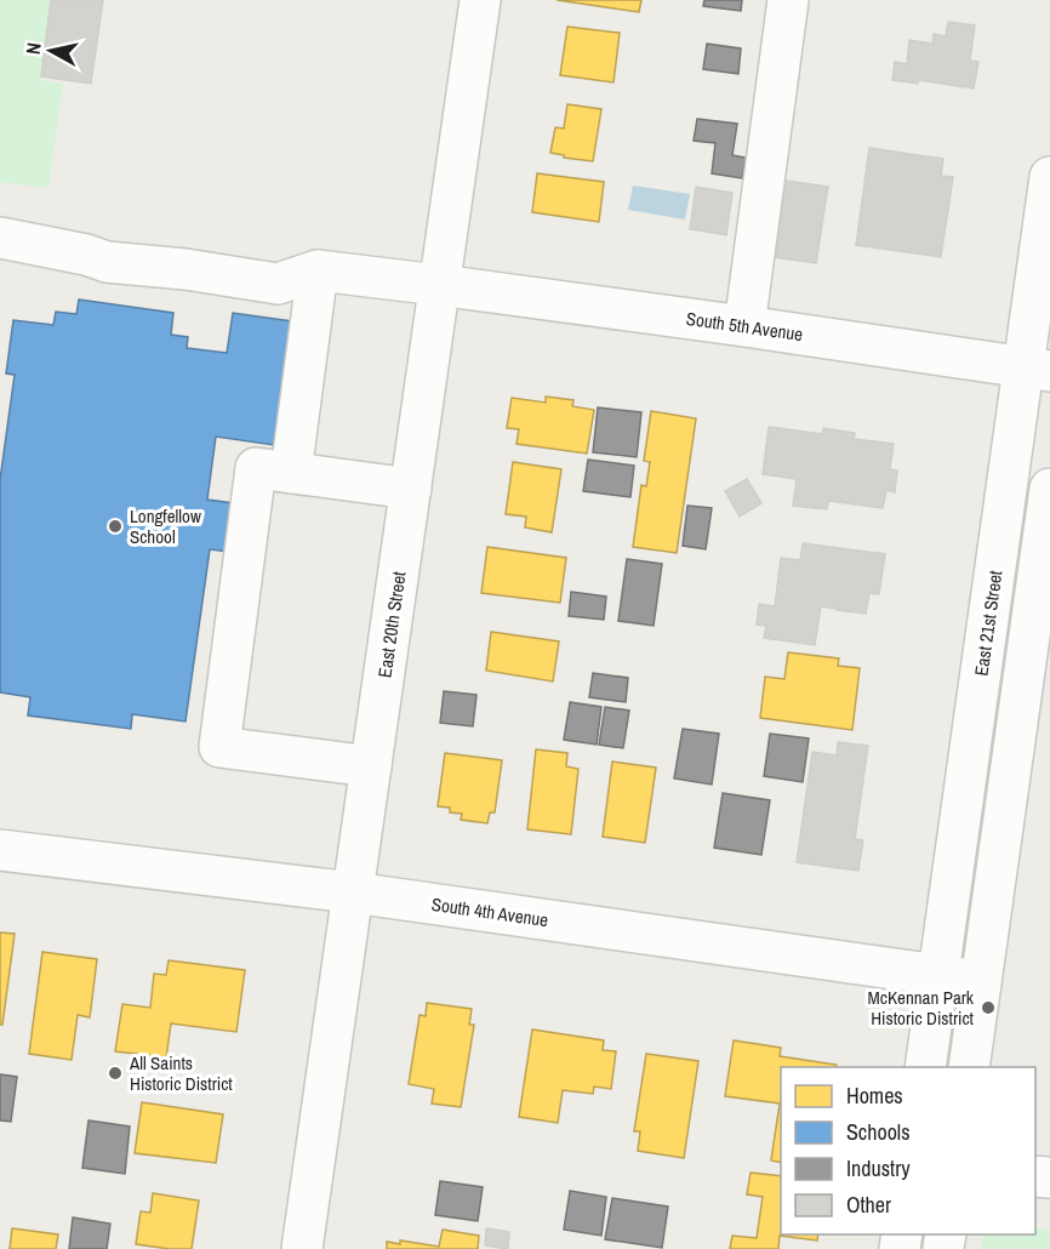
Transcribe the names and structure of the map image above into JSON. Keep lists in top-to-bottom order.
{
  "streets": {
    "street": [
      "South 5th Avenue",
      "East 21st Street",
      "East 20th Street",
      "South 4th Avenue"
    ]
  },
  "crossings": [
    ["South 5th Avenue", "East 21st Street"],
    ["South 5th Avenue", "East 20th Street"],
    ["East 21st Street", "South 4th Avenue"],
    ["East 20th Street", "South 4th Avenue"]
  ],
  "places": ["Longfellow School", "McKennan Park Historic District", "All Saints Historic District"],
  "legend": [
    "Homes",
    "Schools",
    "Industry",
    "Other"
  ],
  "north": "left"
}
